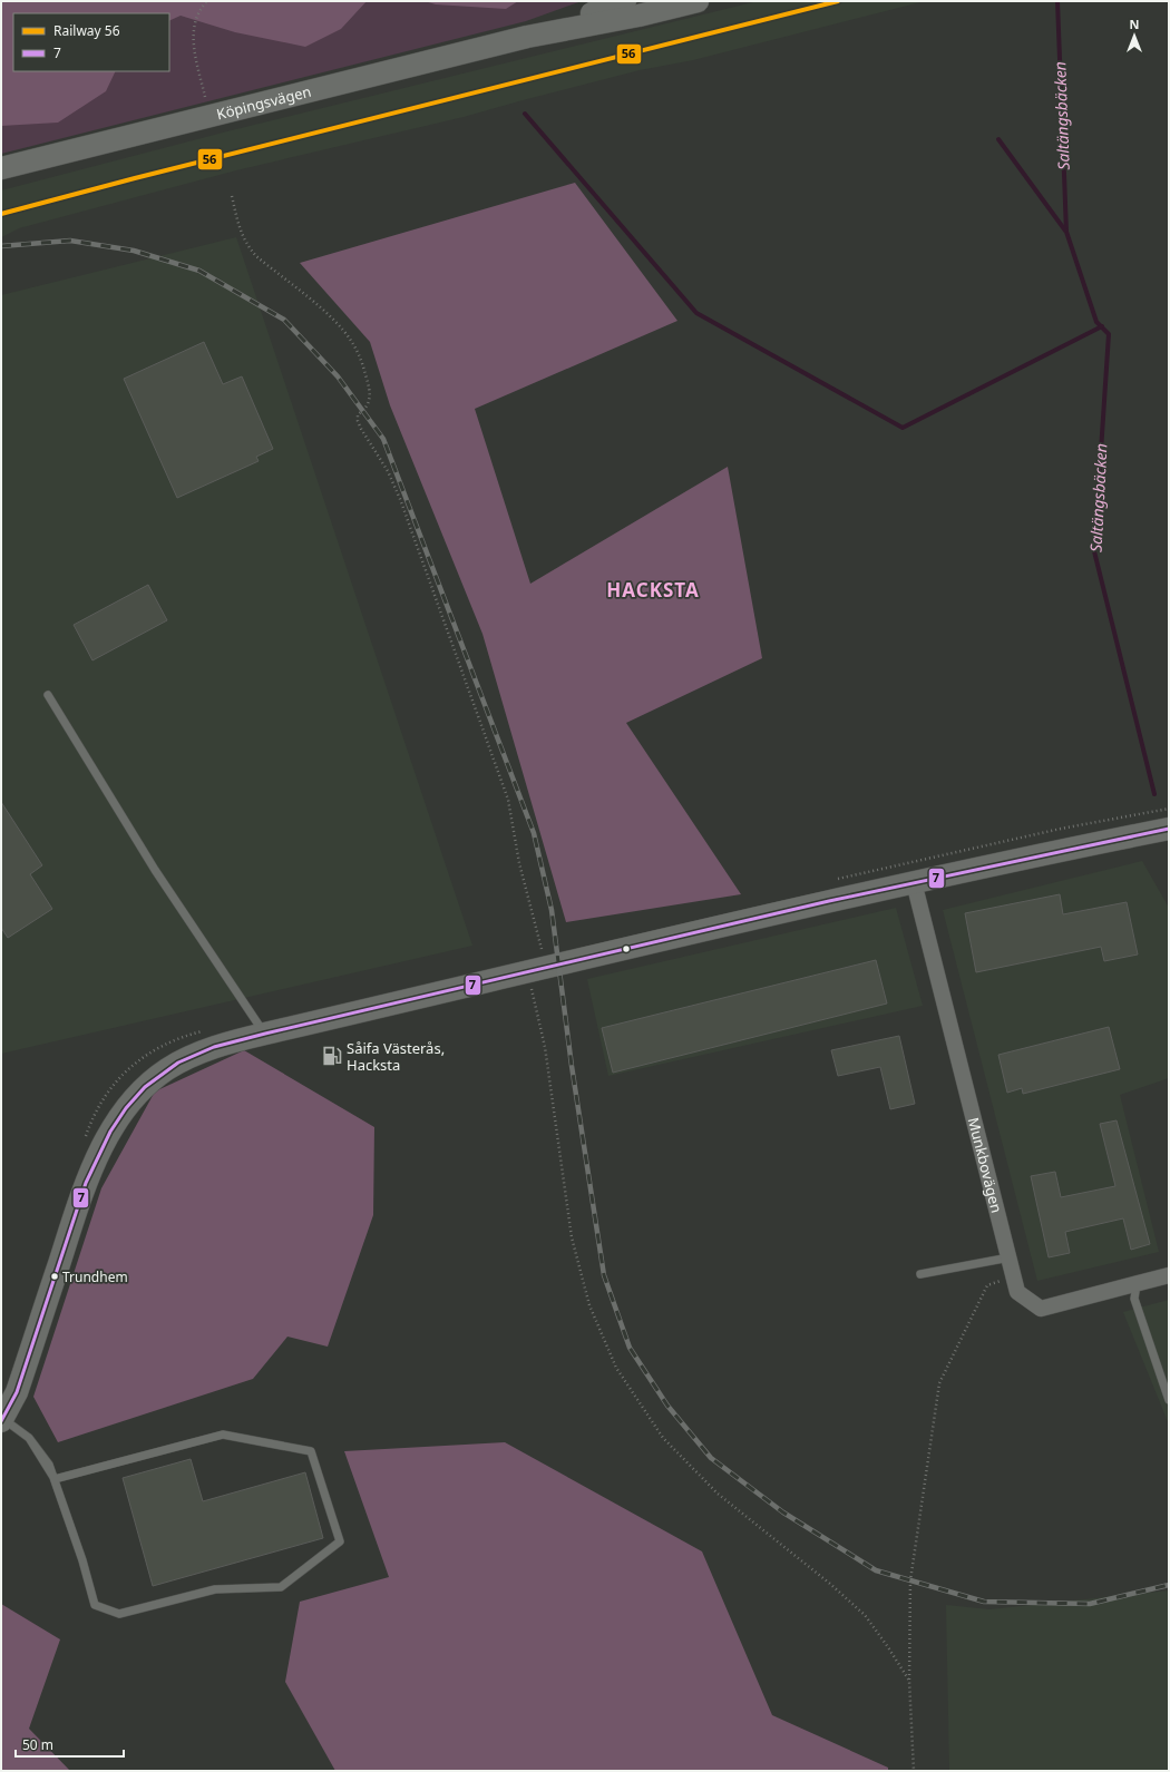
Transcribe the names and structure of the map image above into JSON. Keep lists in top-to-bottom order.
{
  "streets": {
    "street": ["Köpingsvägen", "Munkbovägen"]
  },
  "districts": ["HACKSTA"],
  "water": ["Saltängsbäcken"],
  "places": {
    "fuel station": ["Såifa Västerås, Hacksta"],
    "other": ["Trundhem"]
  },
  "lines": ["rail line 56", "transit line 7"],
  "legend": ["Railway 56", "7"],
  "scale_bar": "50 m",
  "north": "top"
}
